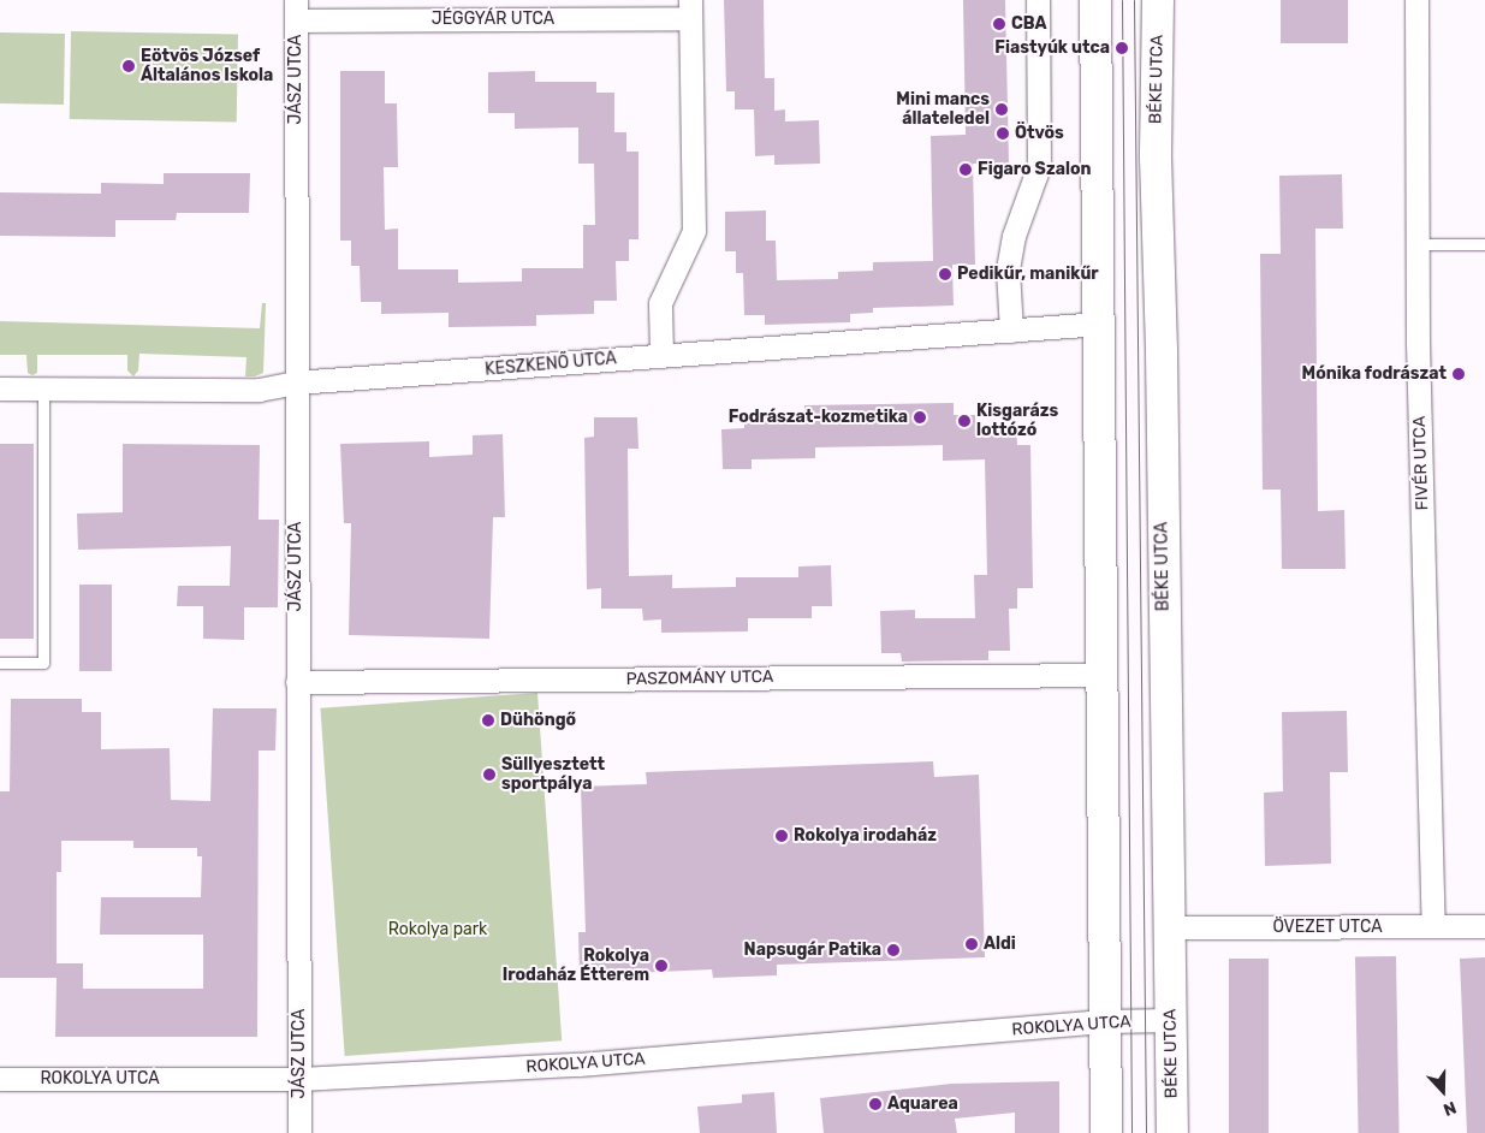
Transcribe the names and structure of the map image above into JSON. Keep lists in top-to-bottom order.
{
  "streets": {
    "main road": ["BÉKE UTCA"],
    "street": [
      "JÉGGYÁR UTCA",
      "JÁSZ UTCA",
      "KESZKENŐ UTCA",
      "FIVÉR UTCA",
      "PASZOMÁNY UTCA",
      "ÖVEZET UTCA",
      "ROKOLYA UTCA"
    ]
  },
  "crossings": [
    ["JÉGGYÁR UTCA", "JÁSZ UTCA"],
    ["JÉGGYÁR UTCA", "KESZKENŐ UTCA"],
    ["JÁSZ UTCA", "KESZKENŐ UTCA"],
    ["JÁSZ UTCA", "PASZOMÁNY UTCA"],
    ["JÁSZ UTCA", "ROKOLYA UTCA"],
    ["BÉKE UTCA", "ÖVEZET UTCA"],
    ["BÉKE UTCA", "ROKOLYA UTCA"],
    ["FIVÉR UTCA", "ÖVEZET UTCA"]
  ],
  "parks": ["Rokolya park"],
  "places": [
    "CBA",
    "Fiastyúk utca",
    "Eötvös József Általános Iskola",
    "Mini mancs állateledel",
    "Ötvös",
    "Figaro Szalon",
    "Pedikűr, manikűr",
    "Mónika fodrászat",
    "Fodrászat-kozmetika",
    "Kisgarázs lottózó",
    "Dühöngő",
    "Süllyesztett sportpálya",
    "Rokolya irodaház",
    "Aldi",
    "Napsugár Patika",
    "Rokolya Irodaház Étterem",
    "Aquarea"
  ],
  "north": "bottom"
}
